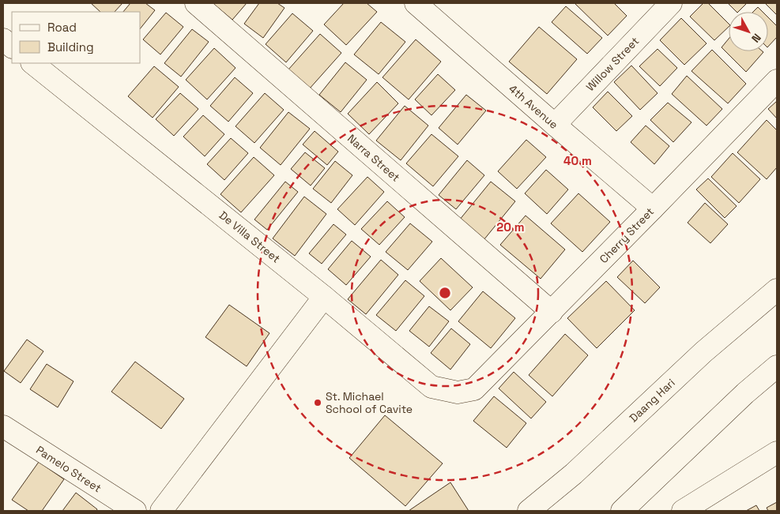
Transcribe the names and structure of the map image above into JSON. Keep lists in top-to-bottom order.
{
  "streets": {
    "street": [
      "Willow Street",
      "4th Avenue",
      "Narra Street",
      "Cherry Street",
      "De Villa Street",
      "Daang Hari",
      "Pamelo Street"
    ]
  },
  "crossings": [
    ["Willow Street", "4th Avenue"],
    ["4th Avenue", "Cherry Street"],
    ["Narra Street", "Cherry Street"],
    ["Cherry Street", "De Villa Street"]
  ],
  "places": ["St. Michael School of Cavite"],
  "legend": ["Road", "Building"],
  "north": "bottom right",
  "rings": ["40 m", "20 m"]
}
